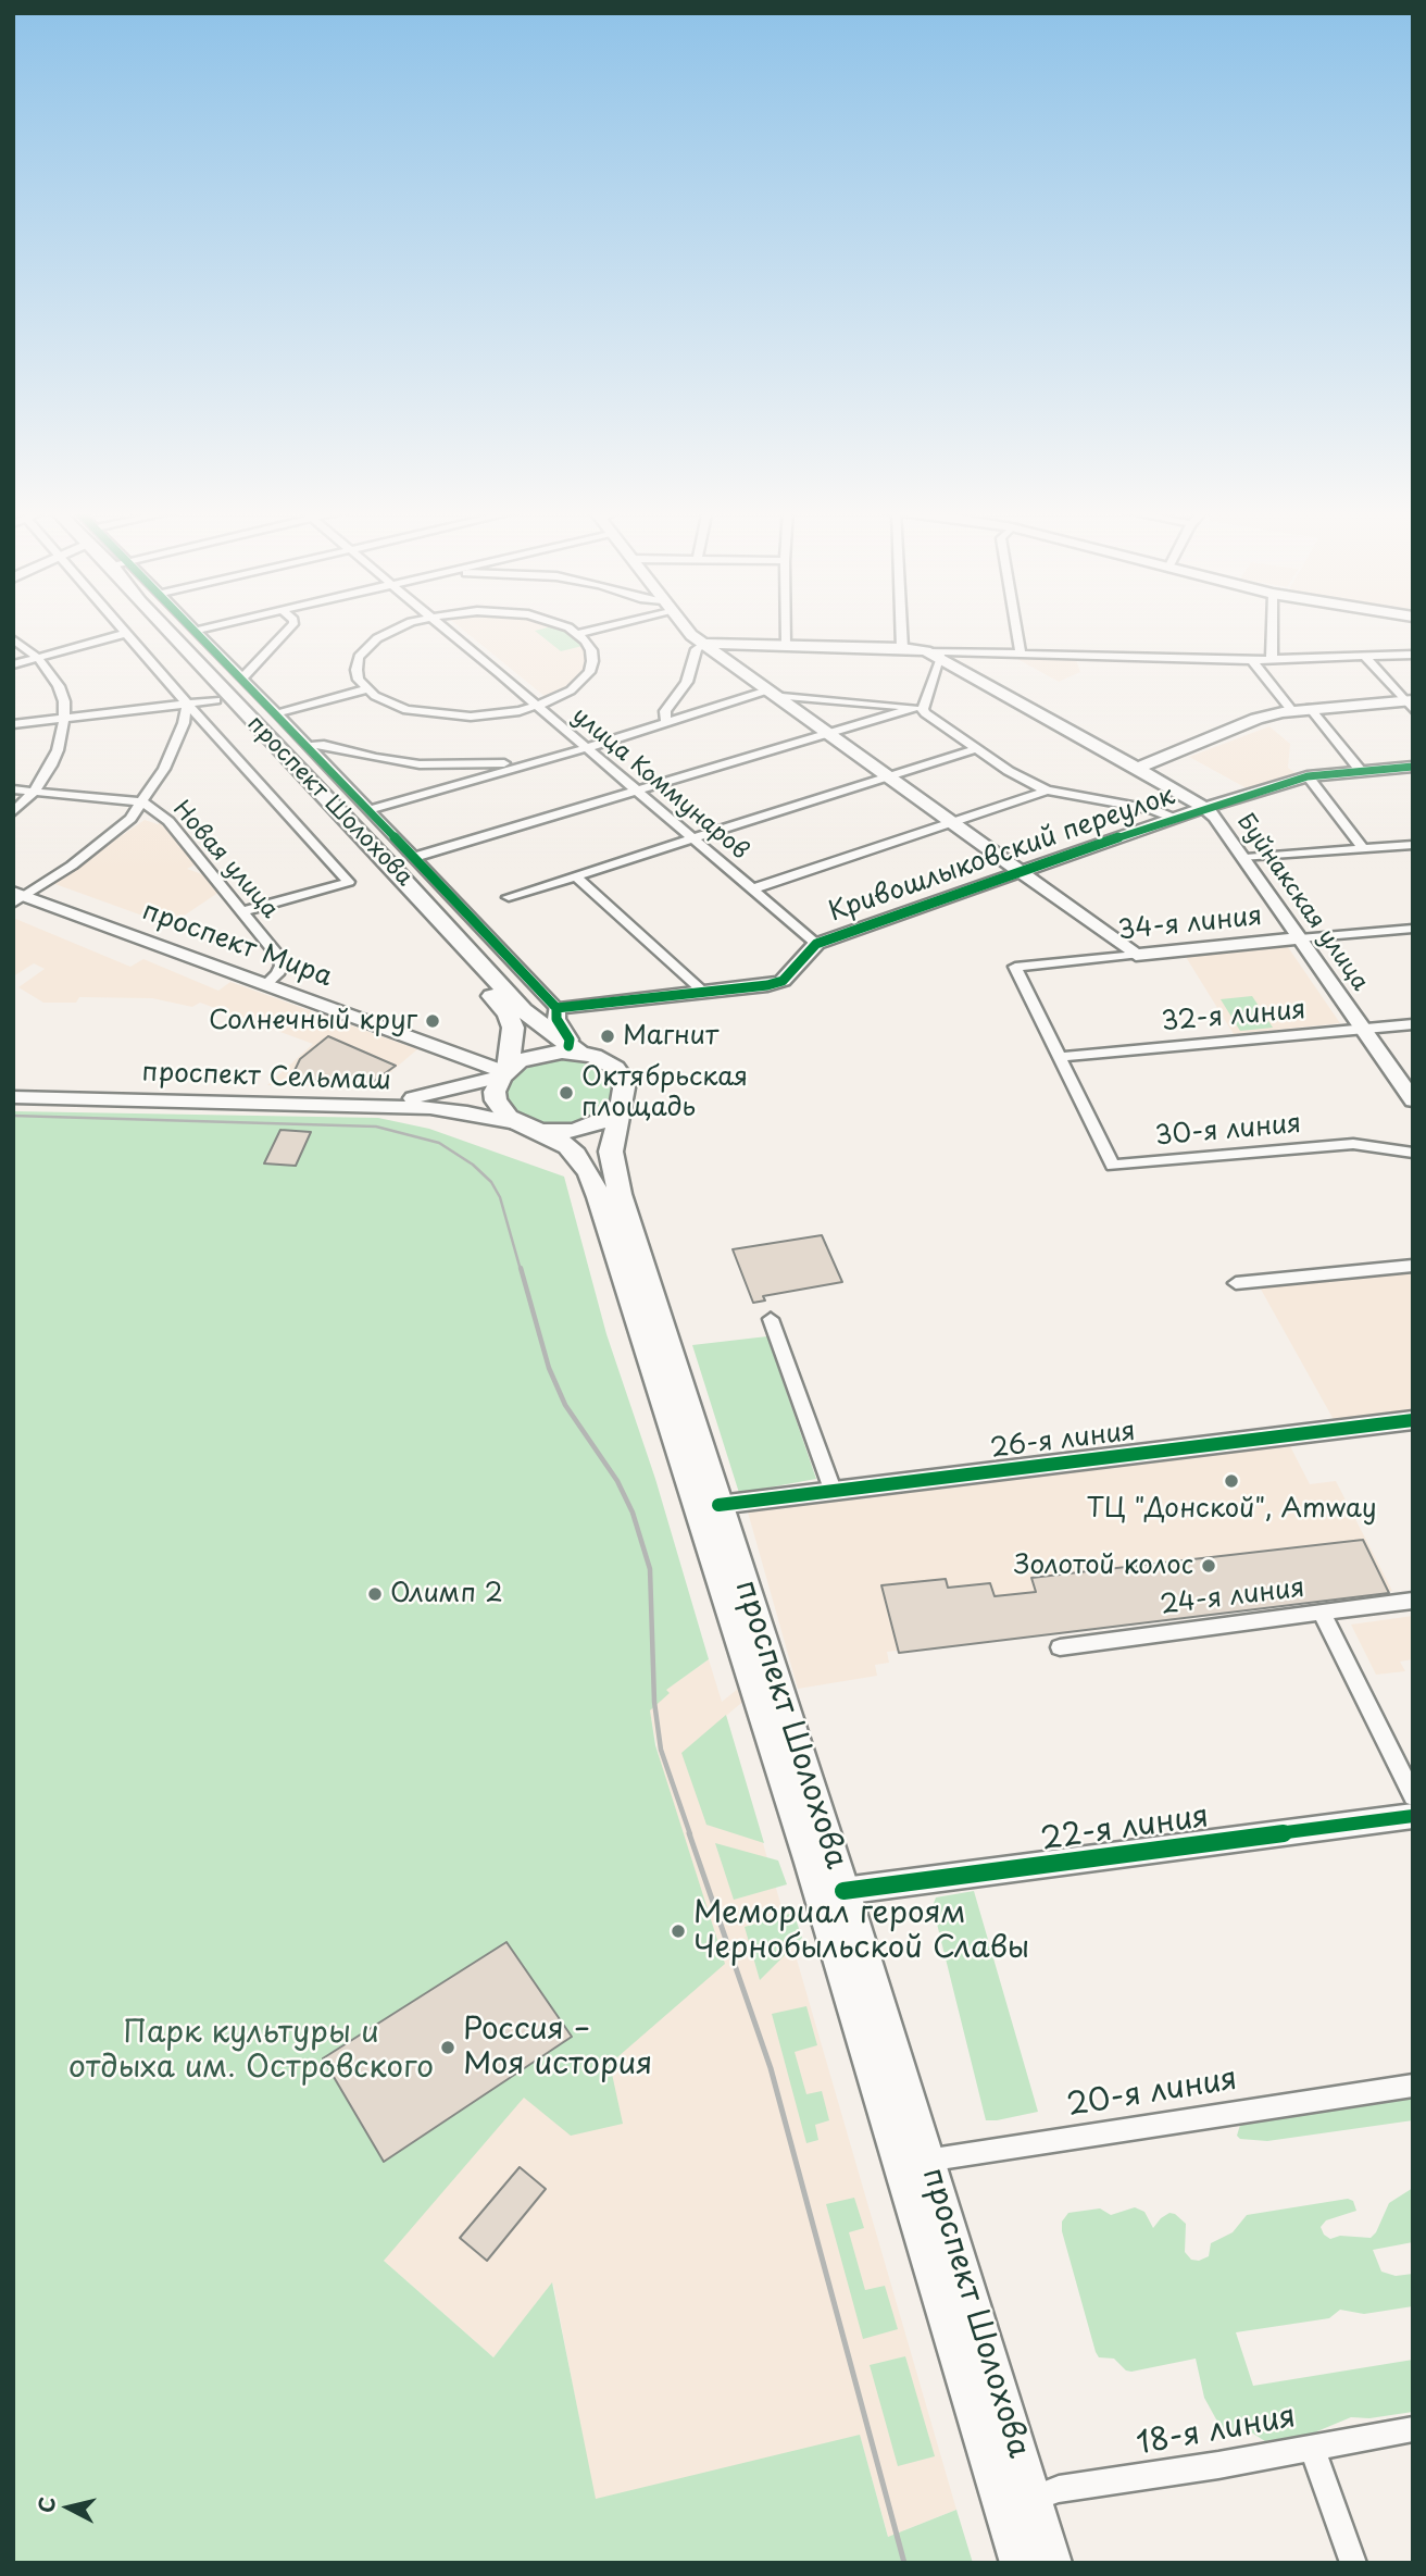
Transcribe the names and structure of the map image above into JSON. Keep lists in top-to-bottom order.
{
  "streets": {
    "main road": ["проспект Шолохова"],
    "street": [
      "улица Коммунаров",
      "Кривошлыковский переулок",
      "Новая улица",
      "Буйнакская улица",
      "34-я линия",
      "проспект Мира",
      "32-я линия",
      "проспект Сельмаш",
      "30-я линия",
      "26-я линия",
      "24-я линия",
      "22-я линия",
      "20-я линия",
      "18-я линия"
    ]
  },
  "crossings": [
    ["улица Коммунаров", "Кривошлыковский переулок"],
    ["проспект Шолохова", "проспект Мира"],
    ["проспект Шолохова", "проспект Сельмаш"],
    ["проспект Шолохова", "26-я линия"],
    ["проспект Шолохова", "22-я линия"],
    ["проспект Шолохова", "20-я линия"],
    ["проспект Шолохова", "18-я линия"],
    ["Кривошлыковский переулок", "Буйнакская улица"],
    ["Новая улица", "проспект Мира"],
    ["Буйнакская улица", "34-я линия"],
    ["Буйнакская улица", "32-я линия"],
    ["34-я линия", "32-я линия"],
    ["34-я линия", "30-я линия"],
    ["проспект Мира", "проспект Сельмаш"],
    ["32-я линия", "30-я линия"]
  ],
  "parks": ["Парк культуры и отдыха им. Островского"],
  "places": [
    "Солнечный круг",
    "Магнит",
    "Октябрьская площадь",
    "ТЦ \"Донской\", Amway",
    "Золотой колос",
    "Олимп 2",
    "Мемориал героям Чернобыльской Славы",
    "Россия – Моя история"
  ],
  "north": "left"
}
